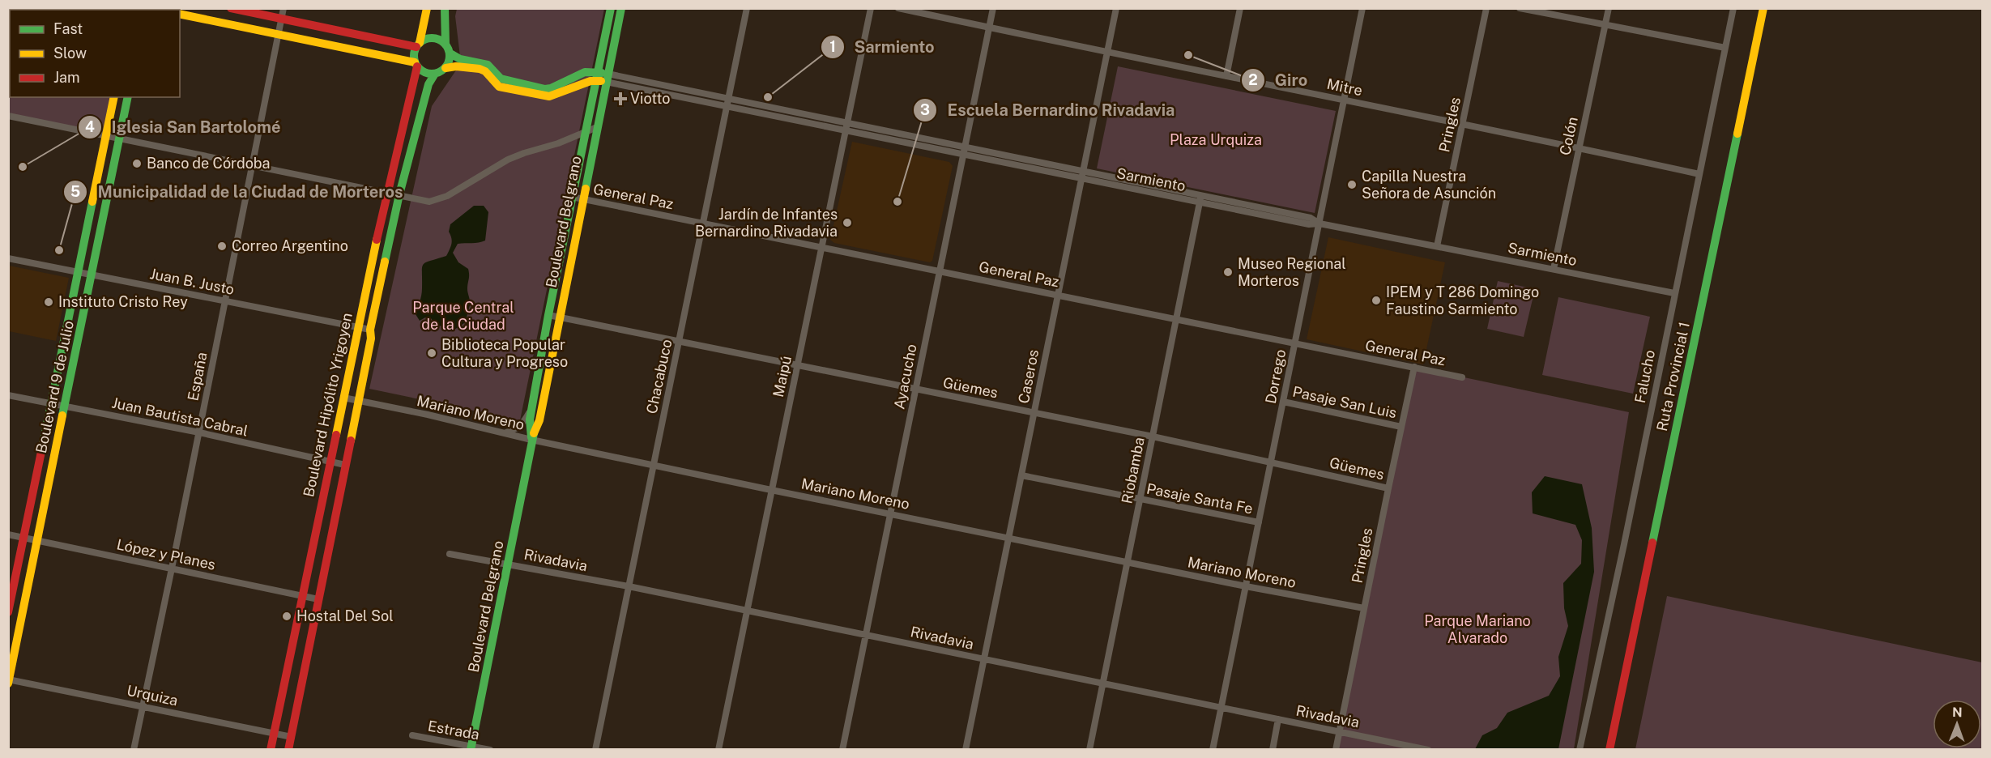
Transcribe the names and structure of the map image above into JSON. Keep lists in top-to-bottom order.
{
  "streets": {
    "street": [
      "Mitre",
      "Pringles",
      "Colón",
      "Sarmiento",
      "General Paz",
      "Boulevard Belgrano",
      "Juan B. Justo",
      "España",
      "Chacabuco",
      "Maipú",
      "Ayacucho",
      "Caseros",
      "Dorrego",
      "Falucho",
      "Ruta Provincial 1",
      "Boulevard 9 de Julio",
      "Güemes",
      "Pasaje San Luis",
      "Boulevard Hipólito Yrigoyen",
      "Mariano Moreno",
      "Juan Bautista Cabral",
      "Riobamba",
      "Pasaje Santa Fe",
      "López y Planes",
      "Rivadavia",
      "Urquiza",
      "Estrada"
    ]
  },
  "crossings": [
    ["Mitre", "Pringles"],
    ["Mitre", "Colón"],
    ["Mitre", "Ayacucho"],
    ["Mitre", "Caseros"],
    ["Mitre", "Dorrego"],
    ["Mitre", "Falucho"],
    ["Pringles", "Sarmiento"],
    ["Pringles", "General Paz"],
    ["Pringles", "Güemes"],
    ["Pringles", "Pasaje San Luis"],
    ["Pringles", "Mariano Moreno"],
    ["Pringles", "Rivadavia"],
    ["Colón", "Sarmiento"],
    ["Sarmiento", "Boulevard Belgrano"],
    ["Sarmiento", "Chacabuco"],
    ["Sarmiento", "Maipú"],
    ["Sarmiento", "Ayacucho"],
    ["Sarmiento", "Caseros"],
    ["Sarmiento", "Dorrego"],
    ["Sarmiento", "Falucho"],
    ["Sarmiento", "Riobamba"],
    ["General Paz", "Boulevard Belgrano"],
    ["General Paz", "Chacabuco"],
    ["General Paz", "Maipú"],
    ["General Paz", "Ayacucho"],
    ["General Paz", "Caseros"],
    ["General Paz", "Dorrego"],
    ["General Paz", "Riobamba"],
    ["Boulevard Belgrano", "Güemes"],
    ["Boulevard Belgrano", "Mariano Moreno"],
    ["Boulevard Belgrano", "Rivadavia"],
    ["Boulevard Belgrano", "Estrada"],
    ["Juan B. Justo", "España"],
    ["Juan B. Justo", "Boulevard 9 de Julio"],
    ["Juan B. Justo", "Boulevard Hipólito Yrigoyen"],
    ["España", "Juan Bautista Cabral"],
    ["España", "López y Planes"],
    ["España", "Urquiza"],
    ["Chacabuco", "Güemes"],
    ["Chacabuco", "Mariano Moreno"],
    ["Chacabuco", "Rivadavia"],
    ["Maipú", "Güemes"],
    ["Maipú", "Mariano Moreno"],
    ["Maipú", "Rivadavia"],
    ["Ayacucho", "Güemes"],
    ["Ayacucho", "Mariano Moreno"],
    ["Ayacucho", "Rivadavia"],
    ["Caseros", "Güemes"],
    ["Caseros", "Mariano Moreno"],
    ["Caseros", "Pasaje Santa Fe"],
    ["Caseros", "Rivadavia"],
    ["Dorrego", "Güemes"],
    ["Dorrego", "Pasaje San Luis"],
    ["Dorrego", "Mariano Moreno"],
    ["Dorrego", "Pasaje Santa Fe"],
    ["Dorrego", "Rivadavia"],
    ["Boulevard 9 de Julio", "Juan Bautista Cabral"],
    ["Boulevard 9 de Julio", "López y Planes"],
    ["Boulevard 9 de Julio", "Urquiza"],
    ["Güemes", "Riobamba"],
    ["Boulevard Hipólito Yrigoyen", "Mariano Moreno"],
    ["Boulevard Hipólito Yrigoyen", "Juan Bautista Cabral"],
    ["Boulevard Hipólito Yrigoyen", "López y Planes"],
    ["Boulevard Hipólito Yrigoyen", "Urquiza"],
    ["Mariano Moreno", "Riobamba"],
    ["Riobamba", "Pasaje Santa Fe"],
    ["Riobamba", "Rivadavia"]
  ],
  "parks": ["Plaza Urquiza", "Parque Central de la Ciudad", "Parque Mariano Alvarado"],
  "places": {
    "other": [
      "Giro",
      "Sarmiento",
      "Banco de Córdoba",
      "Iglesia San Bartolomé",
      "Capilla Nuestra Señora de Asunción",
      "Escuela Bernardino Rivadavia",
      "Jardín de Infantes Bernardino Rivadavia",
      "Correo Argentino",
      "Municipalidad de la Ciudad de Morteros",
      "Museo Regional Morteros",
      "IPEM y T 286 Domingo Faustino Sarmiento",
      "Instituto Cristo Rey",
      "Biblioteca Popular Cultura y Progreso",
      "Hostal Del Sol"
    ],
    "health": ["Viotto"]
  },
  "legend": ["Fast", "Slow", "Jam"],
  "north": "top"
}
